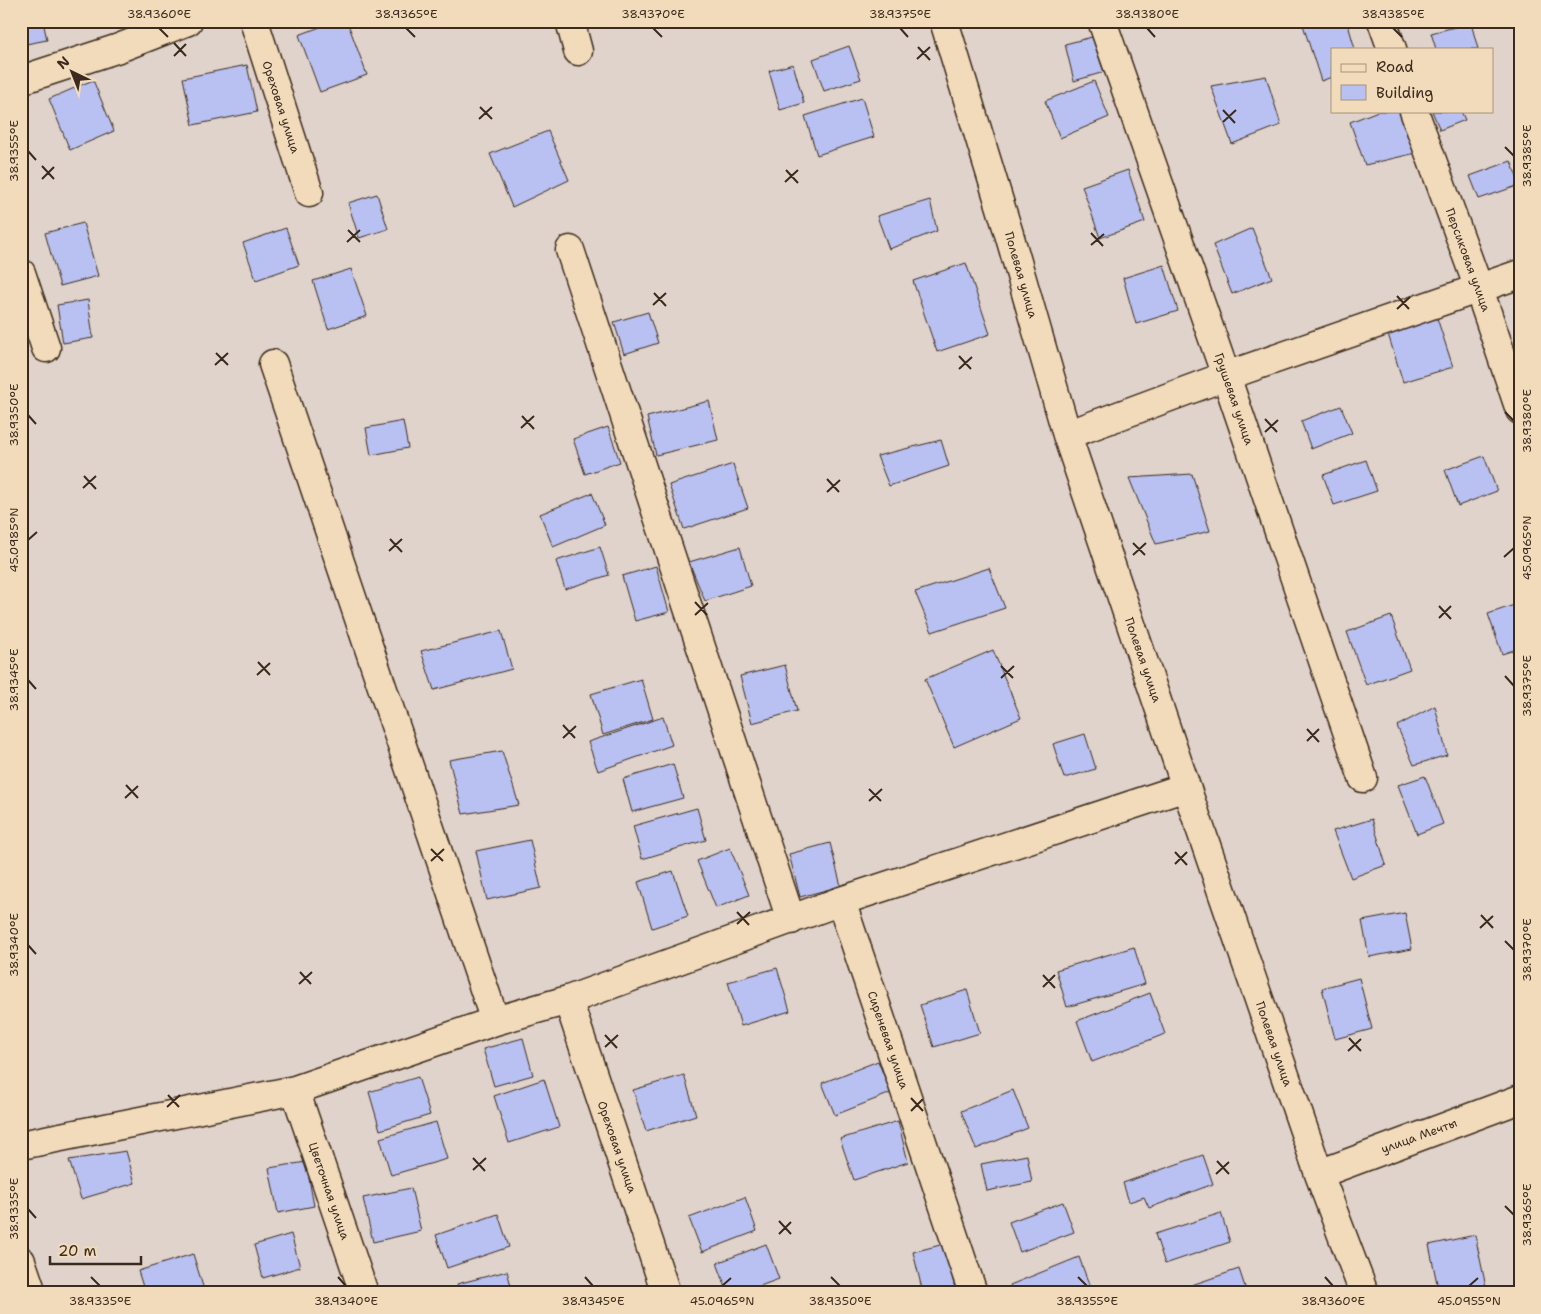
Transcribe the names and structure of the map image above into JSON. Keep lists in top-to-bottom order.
{
  "streets": {
    "street": [
      "Ореховая улица",
      "Персиковая улица",
      "Полевая улица",
      "Грушевая улица",
      "Сиреневая улица",
      "улица Мечты",
      "Цветочная улица"
    ]
  },
  "crossings": [
    ["Полевая улица", "улица Мечты"]
  ],
  "legend": ["Road", "Building"],
  "scale_bar": "20 m",
  "north": "top left",
  "coordinates": [
    "38.9360°E",
    "38.9365°E",
    "38.9370°E",
    "38.9375°E",
    "38.9380°E",
    "38.9385°E",
    "38.9355°E",
    "38.9350°E",
    "45.0985°N",
    "45.0965°N",
    "38.9345°E",
    "38.9340°E",
    "38.9335°E",
    "45.0955°N"
  ]
}
